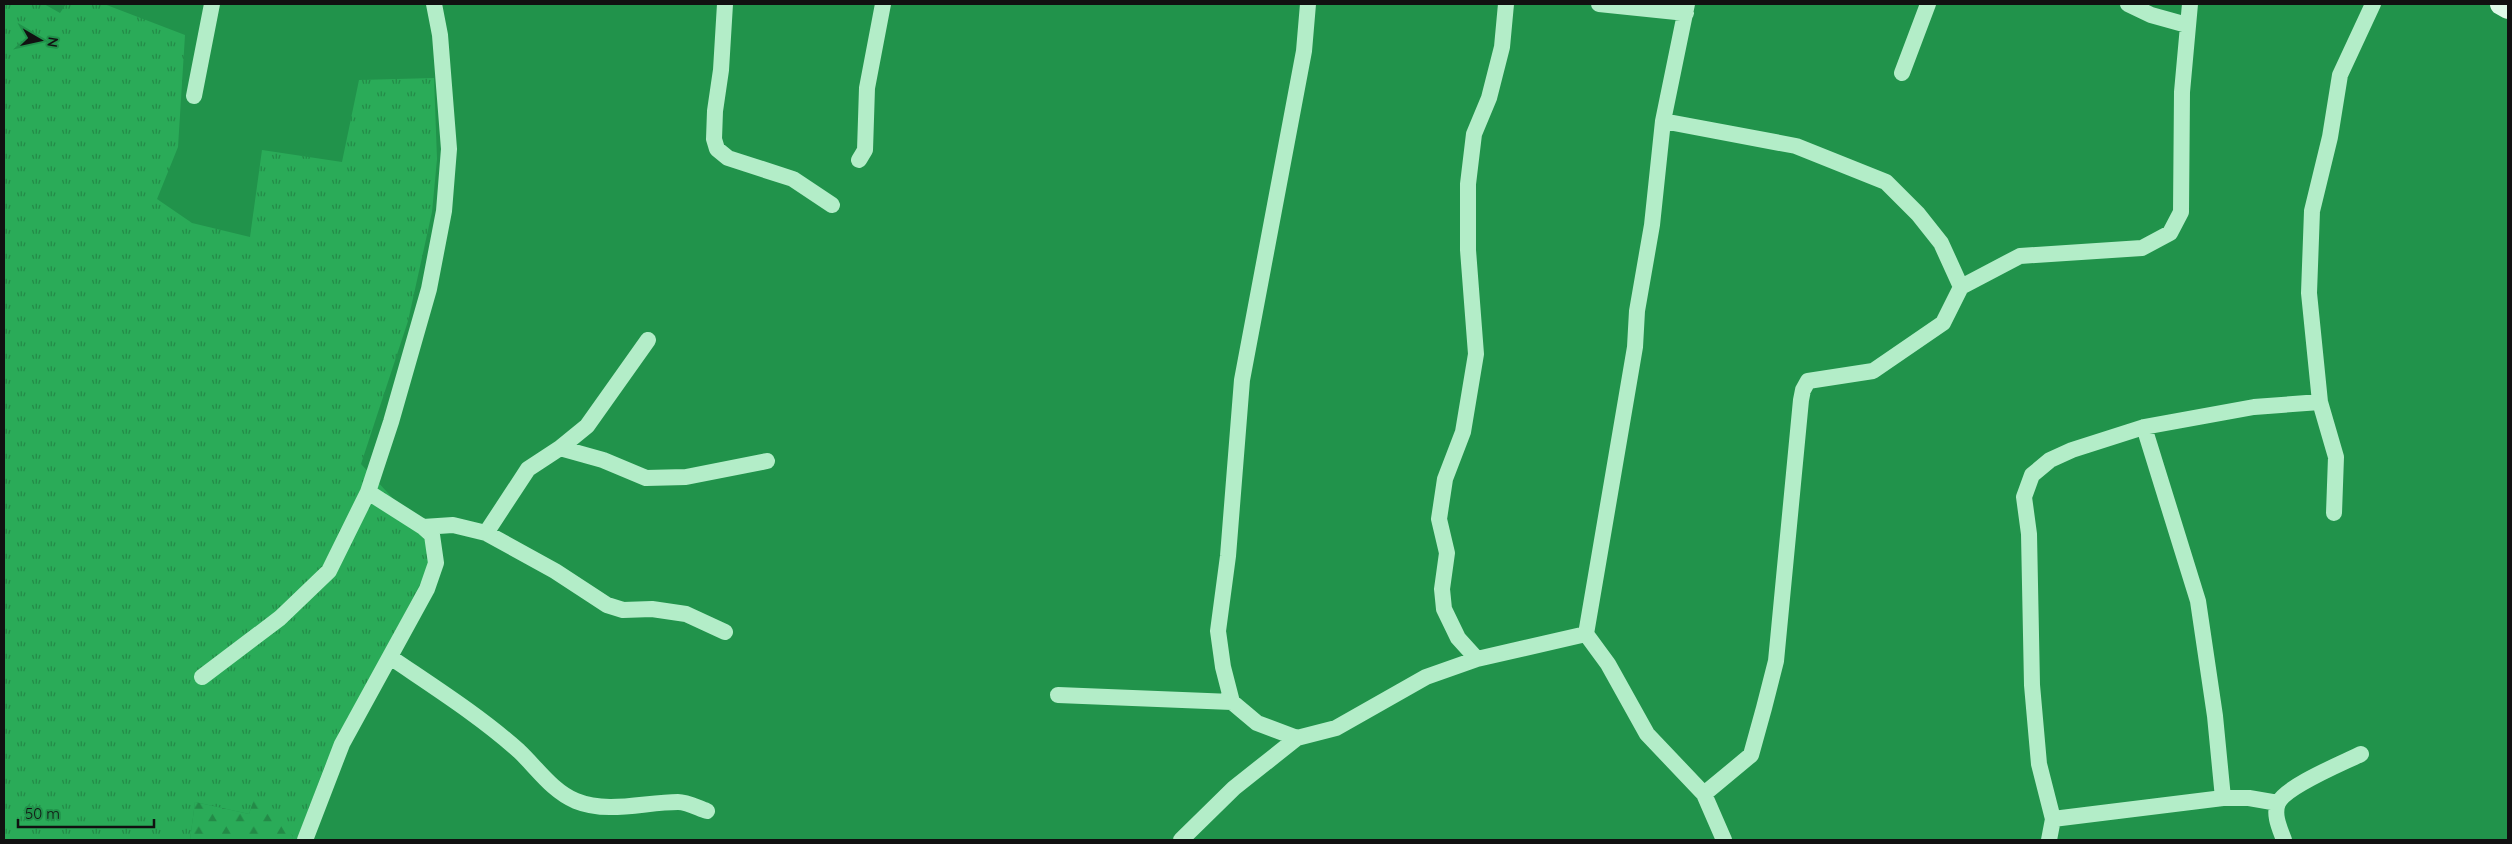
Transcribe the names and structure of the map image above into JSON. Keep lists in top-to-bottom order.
{
  "scale_bar": "50 m",
  "north": "right"
}
